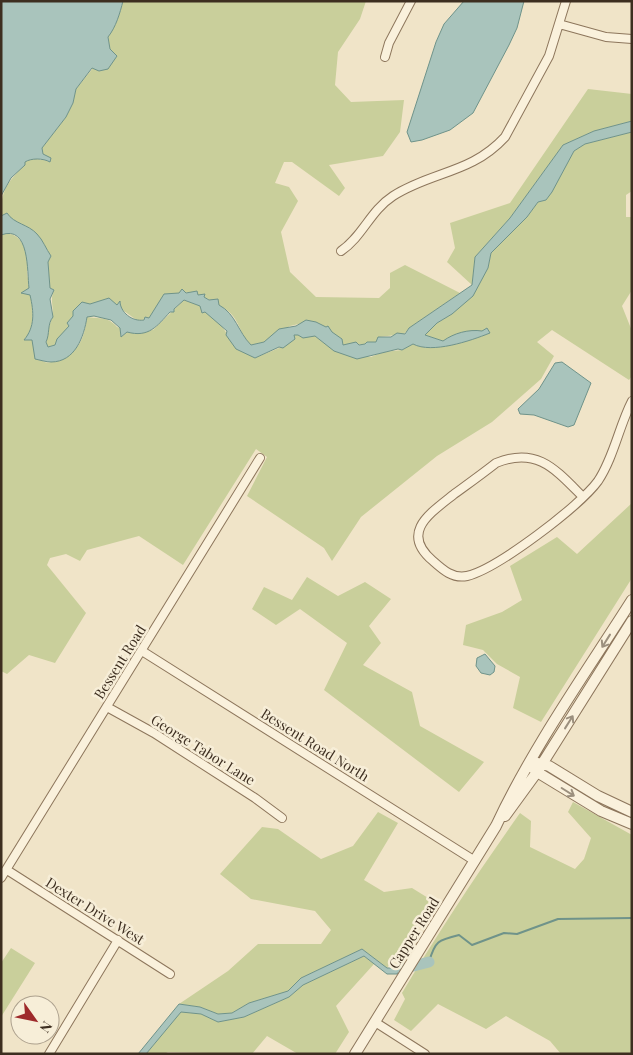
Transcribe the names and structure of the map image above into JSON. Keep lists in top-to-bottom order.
{
  "streets": {
    "street": [
      "Bessent Road",
      "Bessent Road North",
      "George Tabor Lane",
      "Dexter Drive West",
      "Capper Road"
    ]
  },
  "crossings": [
    ["Bessent Road", "Bessent Road North"],
    ["Bessent Road", "George Tabor Lane"],
    ["Bessent Road", "Dexter Drive West"],
    ["Bessent Road North", "Capper Road"]
  ],
  "north": "bottom right"
}
